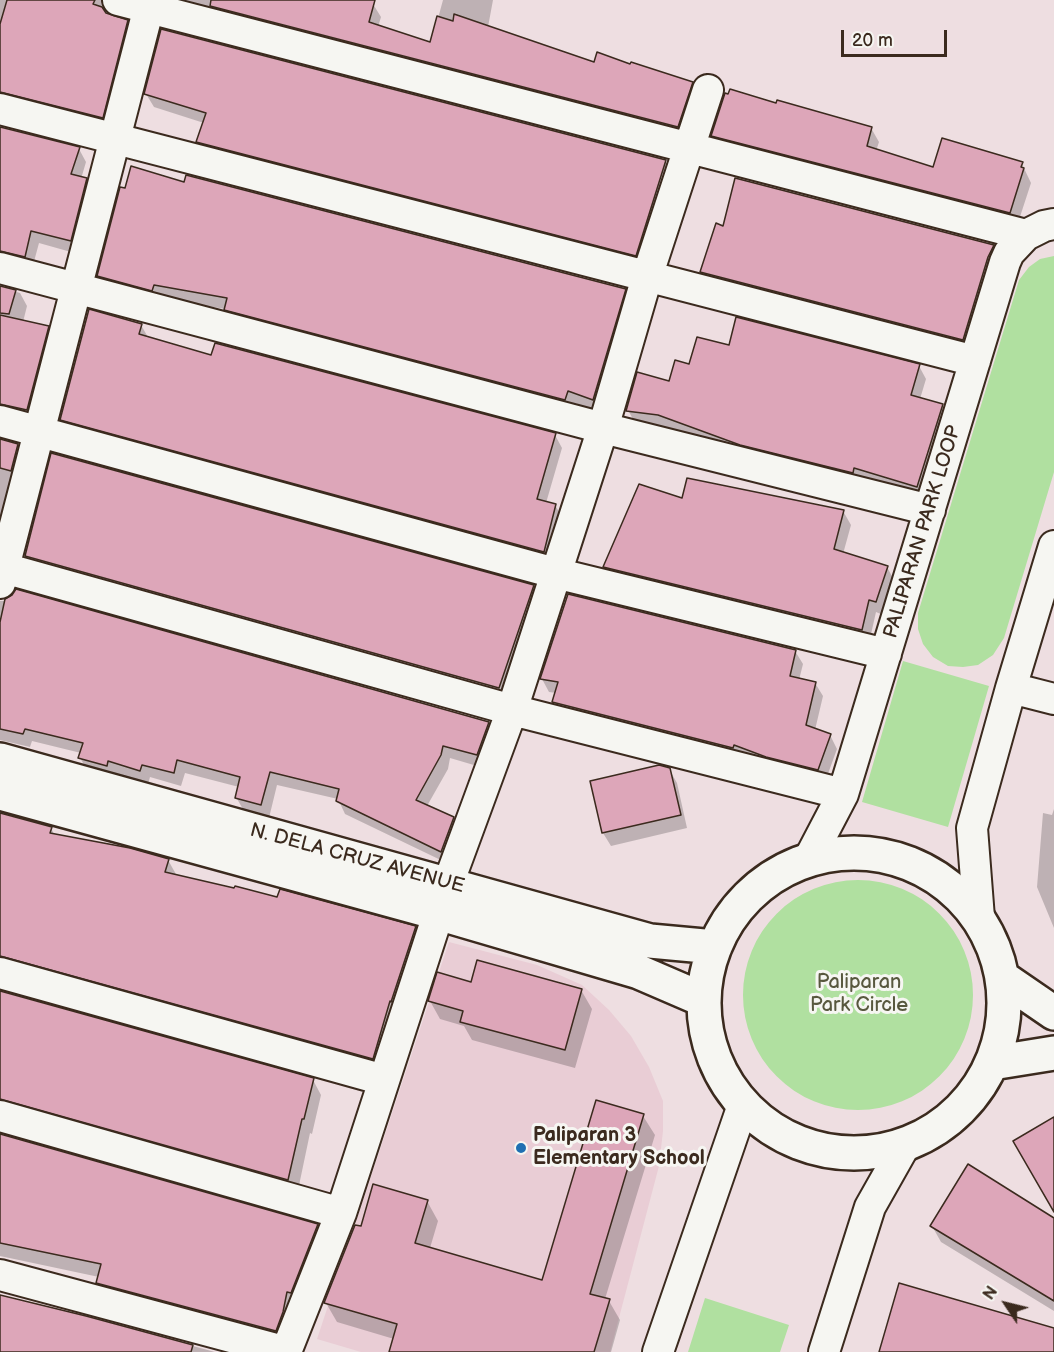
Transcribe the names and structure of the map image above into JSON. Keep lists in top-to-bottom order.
{
  "streets": {
    "street": ["PALIPARAN PARK LOOP", "N. DELA CRUZ AVENUE"]
  },
  "parks": ["Paliparan Park Circle"],
  "places": ["Paliparan 3 Elementary School"],
  "scale_bar": "20 m",
  "north": "top left"
}
